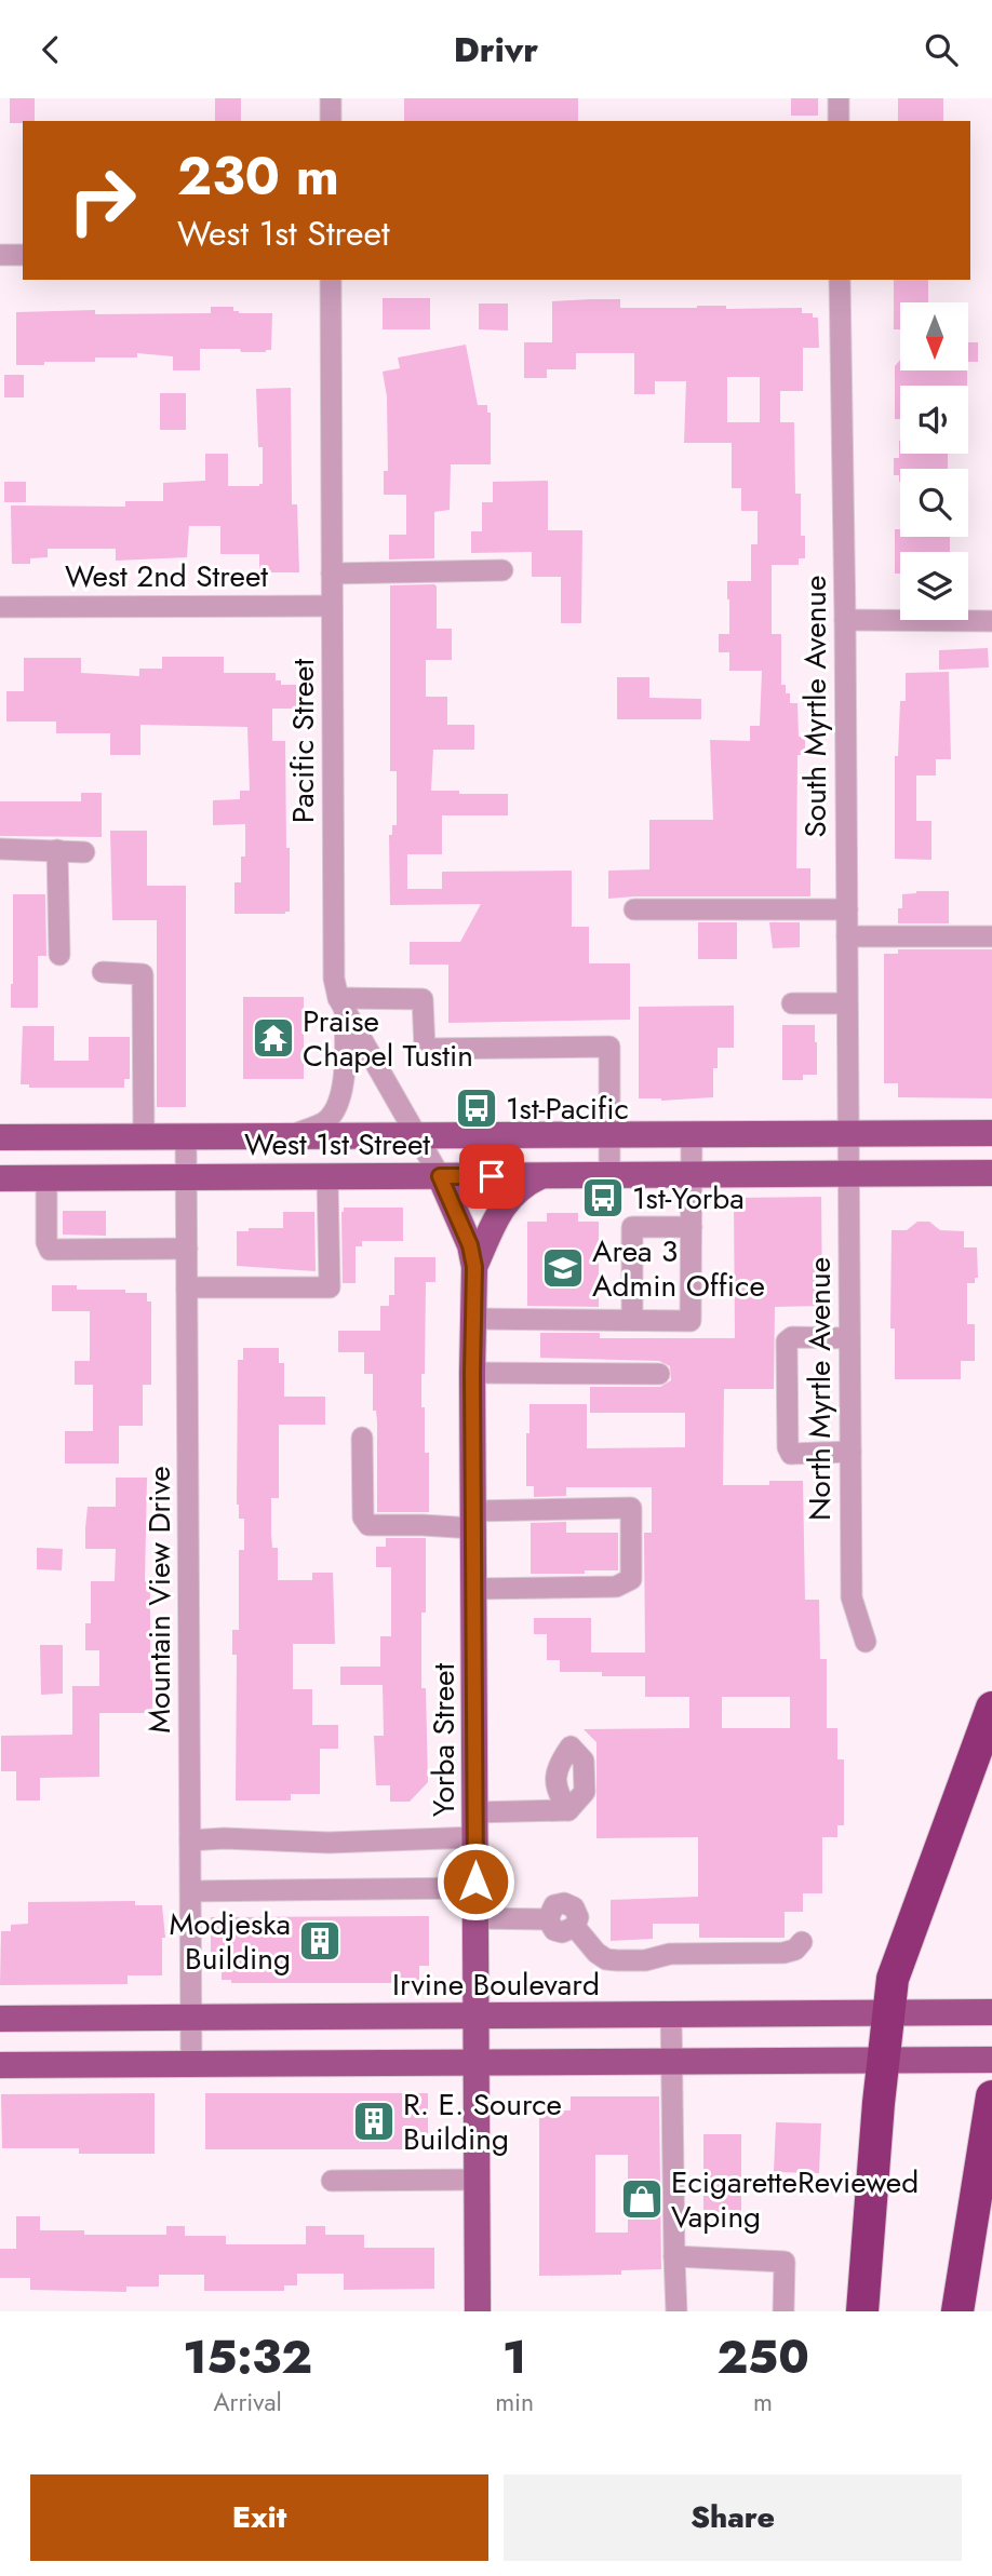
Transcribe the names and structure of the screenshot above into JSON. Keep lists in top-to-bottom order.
{
  "streets": {
    "main road": ["West 1st Street", "Yorba Street", "Irvine Boulevard"],
    "street": [
      "West 2nd Street",
      "South Myrtle Avenue",
      "Pacific Street",
      "North Myrtle Avenue",
      "Mountain View Drive"
    ]
  },
  "crossings": [
    ["West 2nd Street", "Pacific Street"],
    ["South Myrtle Avenue", "West 1st Street"],
    ["South Myrtle Avenue", "North Myrtle Avenue"],
    ["Pacific Street", "West 1st Street"],
    ["Pacific Street", "Yorba Street"],
    ["West 1st Street", "North Myrtle Avenue"],
    ["West 1st Street", "Mountain View Drive"],
    ["West 1st Street", "Yorba Street"],
    ["Mountain View Drive", "Irvine Boulevard"],
    ["Yorba Street", "Irvine Boulevard"]
  ],
  "places": {
    "temple": ["Praise Chapel Tustin"],
    "bus stop": ["1st-Pacific", "1st-Yorba"],
    "school or university": ["Area 3 Admin Office"],
    "building": ["Modjeska Building", "R. E. Source Building"],
    "shop": ["EcigaretteReviewed Vaping"]
  },
  "north": "bottom",
  "page": {
    "header": "Drivr",
    "turn": ["230 m", "West 1st Street"],
    "eta": [
      "15:32",
      "Arrival",
      "1",
      "min",
      "250",
      "m"
    ],
    "buttons": ["Exit", "Share"]
  }
}
